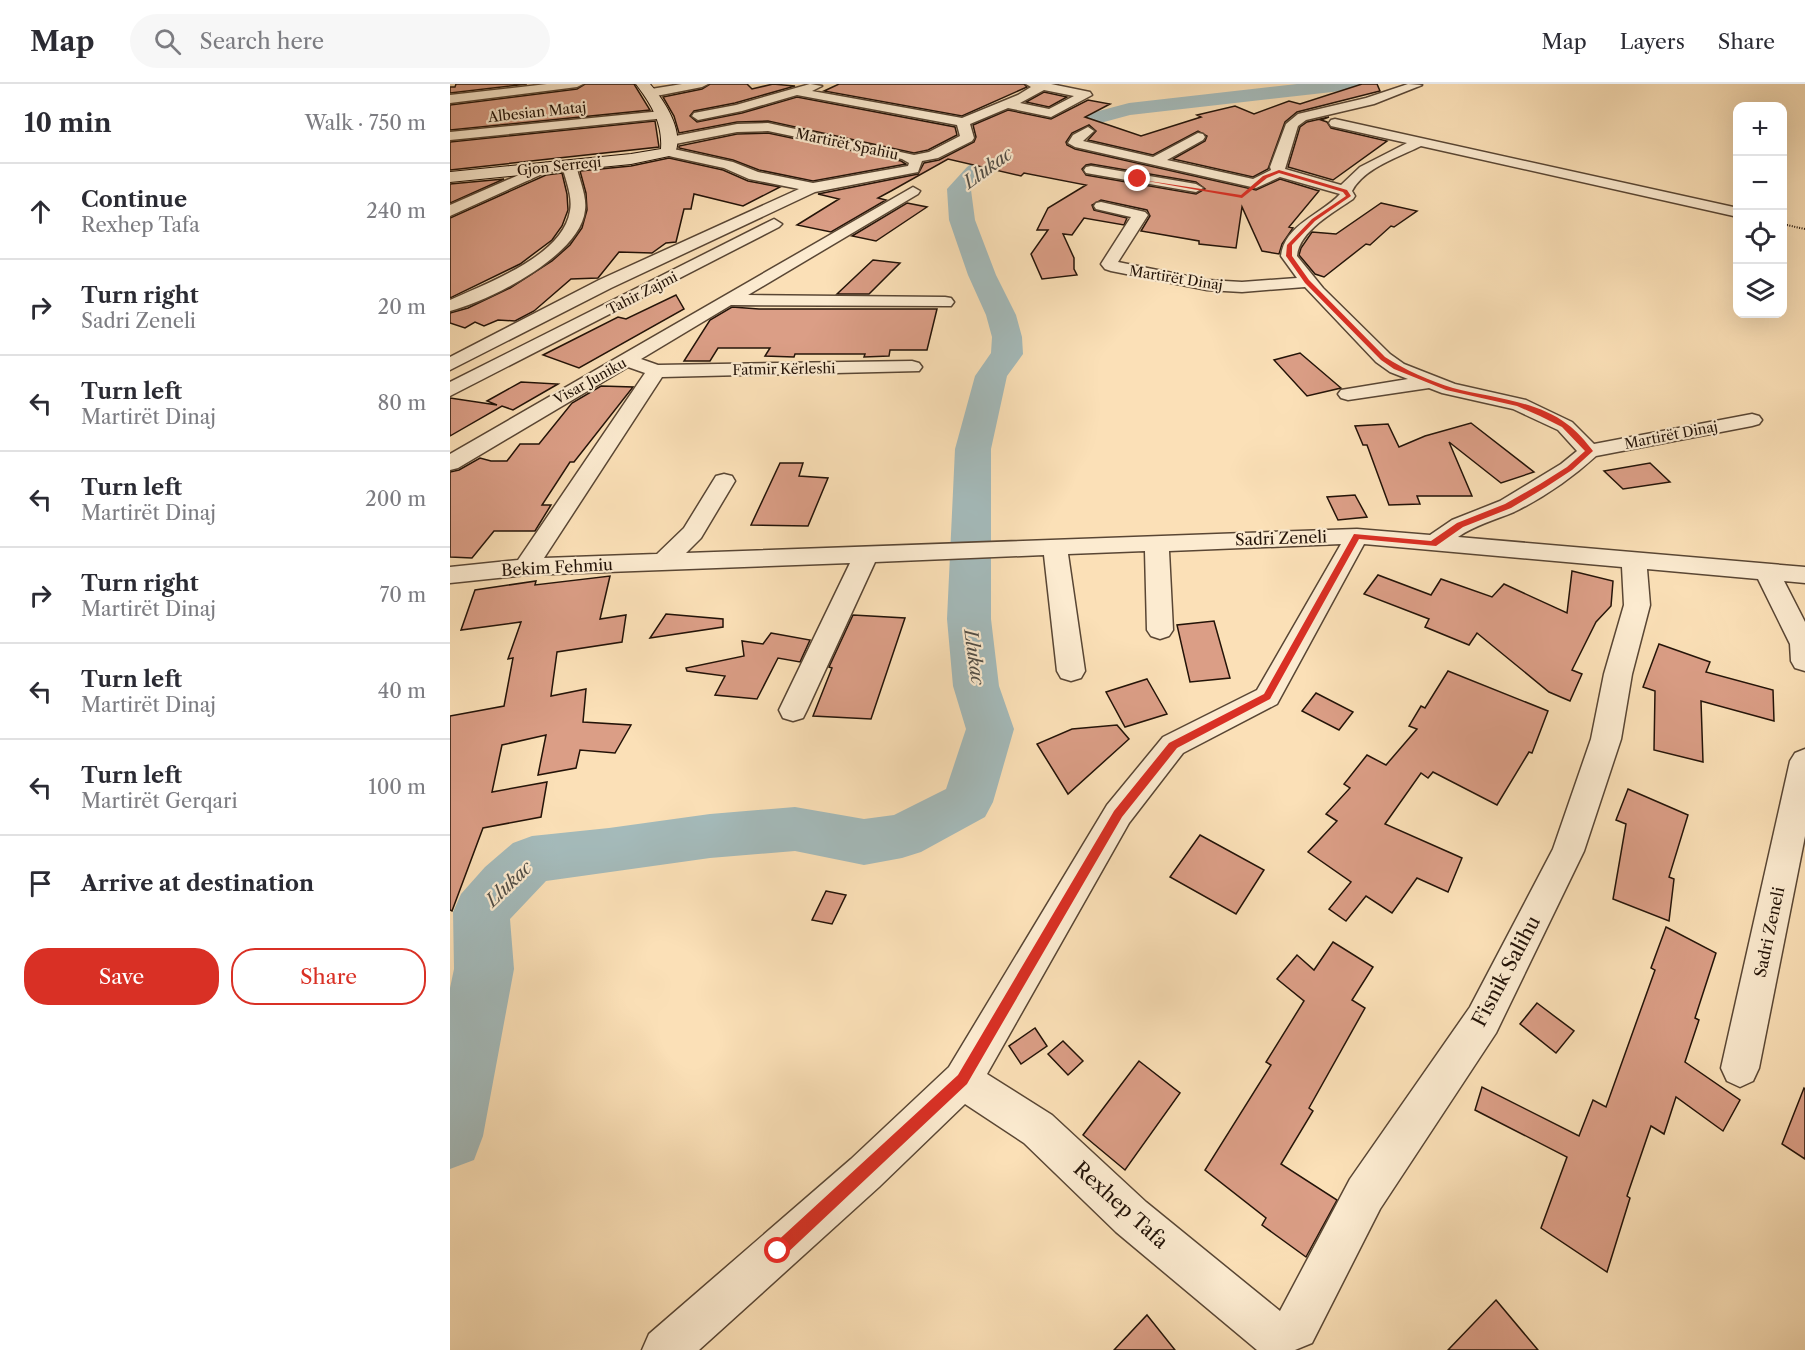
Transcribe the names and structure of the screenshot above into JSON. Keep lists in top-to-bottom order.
{
  "streets": {
    "street": [
      "Albesian Mataj",
      "Martirët Spahiu",
      "Gjon Serreqi",
      "Martirët Dinaj",
      "Tahir Zajmi",
      "Fatmir Kërleshi",
      "Visar Juniku",
      "Sadri Zeneli",
      "Bekim Fehmiu",
      "Fisnik Salihu",
      "Rexhep Tafa"
    ]
  },
  "crossings": [
    ["Martirët Spahiu", "Gjon Serreqi"],
    ["Martirët Spahiu", "Tahir Zajmi"],
    ["Fatmir Kërleshi", "Visar Juniku"],
    ["Sadri Zeneli", "Bekim Fehmiu"],
    ["Sadri Zeneli", "Fisnik Salihu"],
    ["Fisnik Salihu", "Rexhep Tafa"]
  ],
  "water": ["Llukac"],
  "page": {
    "header": "Map",
    "search": "Search here",
    "nav": ["Map", "Layers", "Share"],
    "heading": ["10 min", "Walk · 750 m"],
    "map_buttons": ["+", "−"],
    "list": [
      ["Continue", "Rexhep Tafa", "240 m"],
      ["Turn right", "Sadri Zeneli", "20 m"],
      ["Turn left", "Martirët Dinaj", "80 m"],
      ["Turn left", "Martirët Dinaj", "200 m"],
      ["Turn right", "Martirët Dinaj", "70 m"],
      ["Turn left", "Martirët Dinaj", "40 m"],
      ["Turn left", "Martirët Gerqari", "100 m"],
      "Arrive at destination"
    ],
    "buttons": ["Save", "Share"]
  }
}
